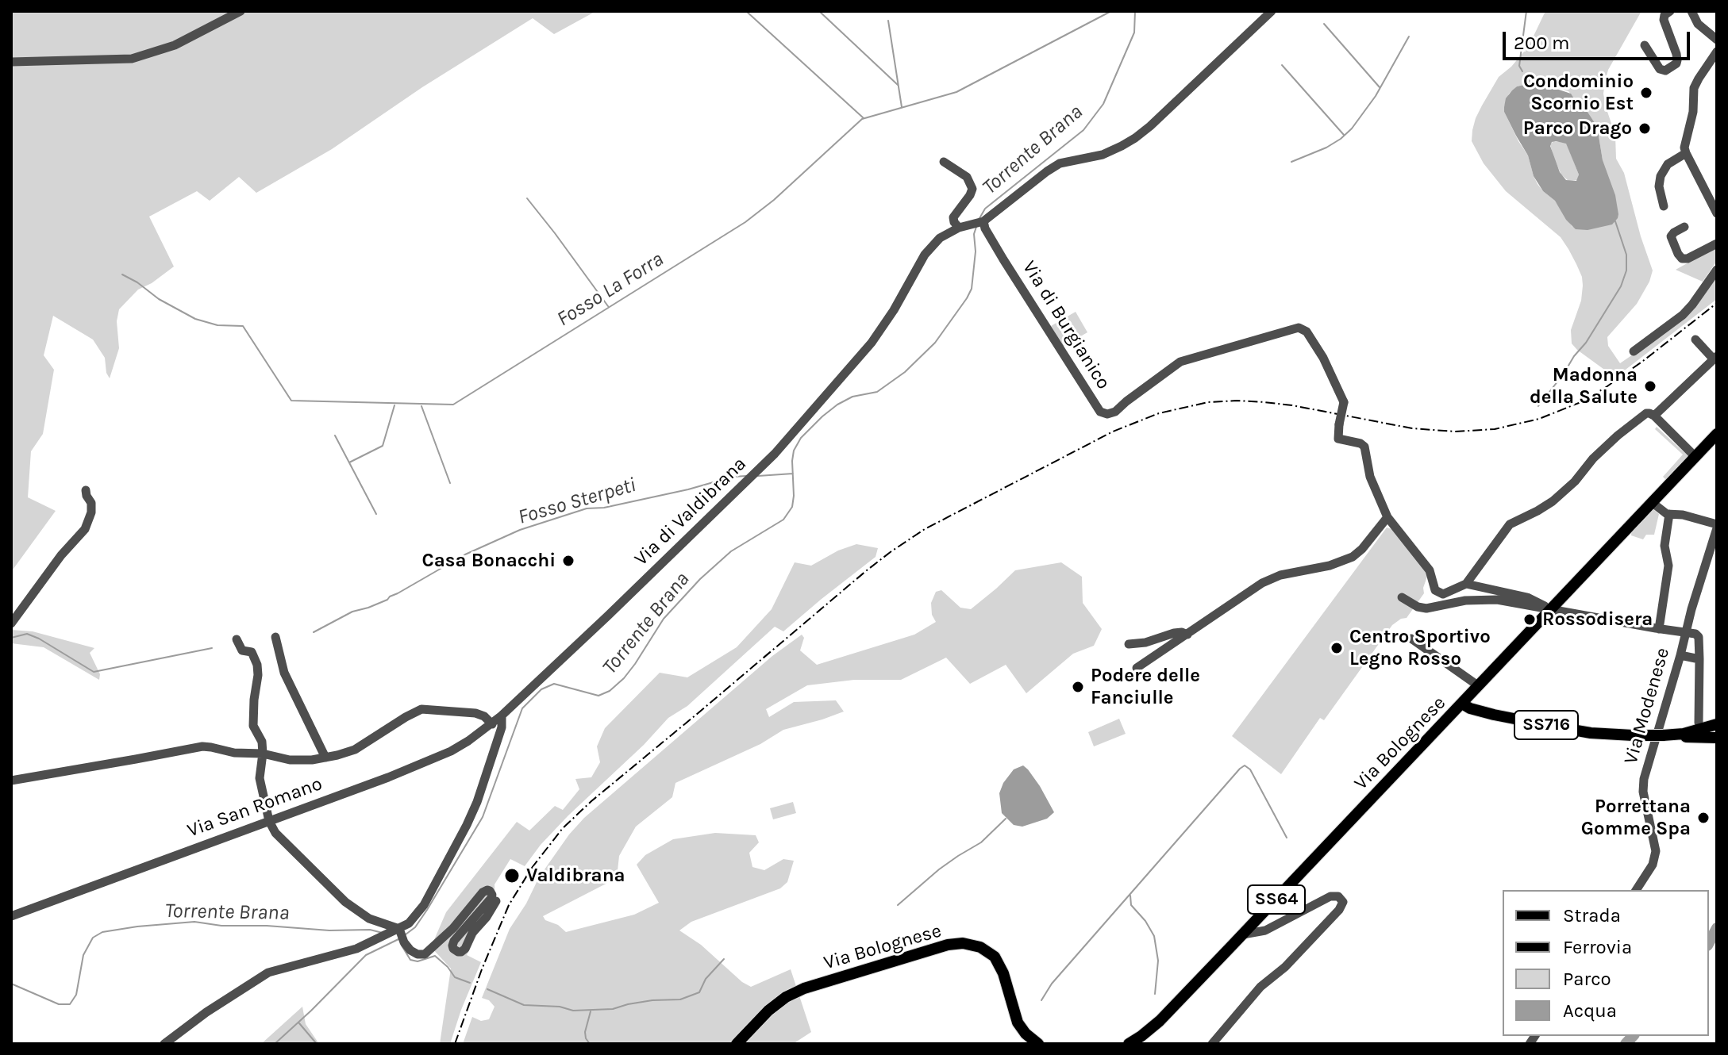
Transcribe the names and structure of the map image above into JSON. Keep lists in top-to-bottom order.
{
  "streets": {
    "main road": ["SS716", "Via Bolognese", "SS64"],
    "street": [
      "Via di Burgianico",
      "Via di Valdibrana",
      "Via Modenese",
      "Via San Romano"
    ]
  },
  "crossings": [
    ["Via di Burgianico", "Via di Valdibrana"],
    ["Via di Burgianico", "Via Bolognese"],
    ["Via di Valdibrana", "Via San Romano"],
    ["SS716", "Via Bolognese"]
  ],
  "water": ["Torrente Brana", "Fosso La Forra", "Fosso Sterpeti"],
  "places": [
    "Condominio Scornio Est",
    "Parco Drago",
    "Madonna della Salute",
    "Casa Bonacchi",
    "Rossodisera",
    "Centro Sportivo Legno Rosso",
    "Podere delle Fanciulle",
    "Porrettana Gomme Spa",
    "Valdibrana"
  ],
  "legend": [
    "Strada",
    "Ferrovia",
    "Parco",
    "Acqua"
  ],
  "scale_bar": "200 m"
}
